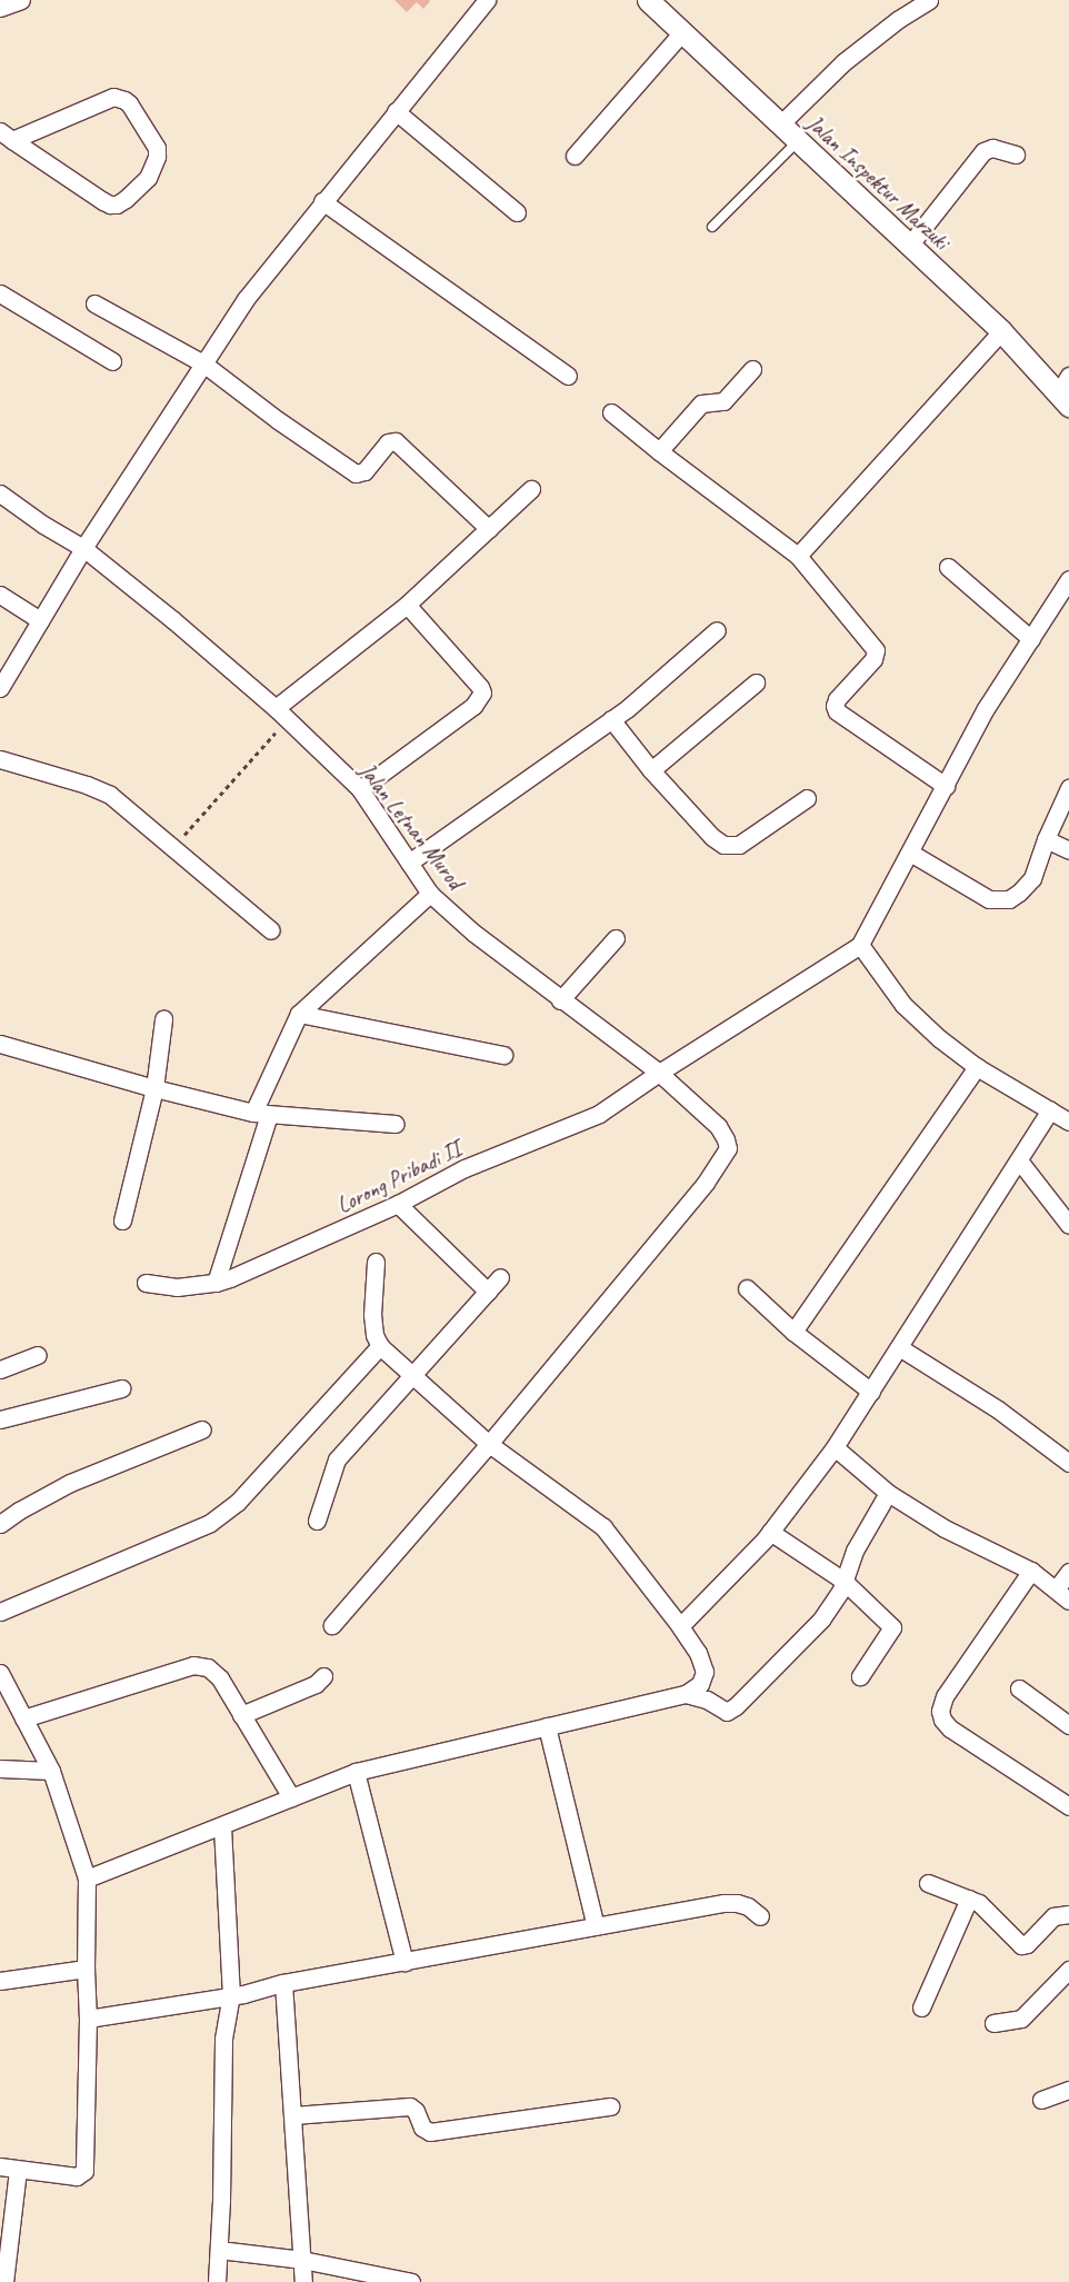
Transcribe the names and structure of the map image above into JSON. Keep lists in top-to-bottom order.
{
  "streets": {
    "street": ["Jalan Inspektur Marzuki", "Jalan Letnan Murod", "Lorong Pribadi II"]
  },
  "crossings": [
    ["Jalan Letnan Murod", "Lorong Pribadi II"]
  ]
}
